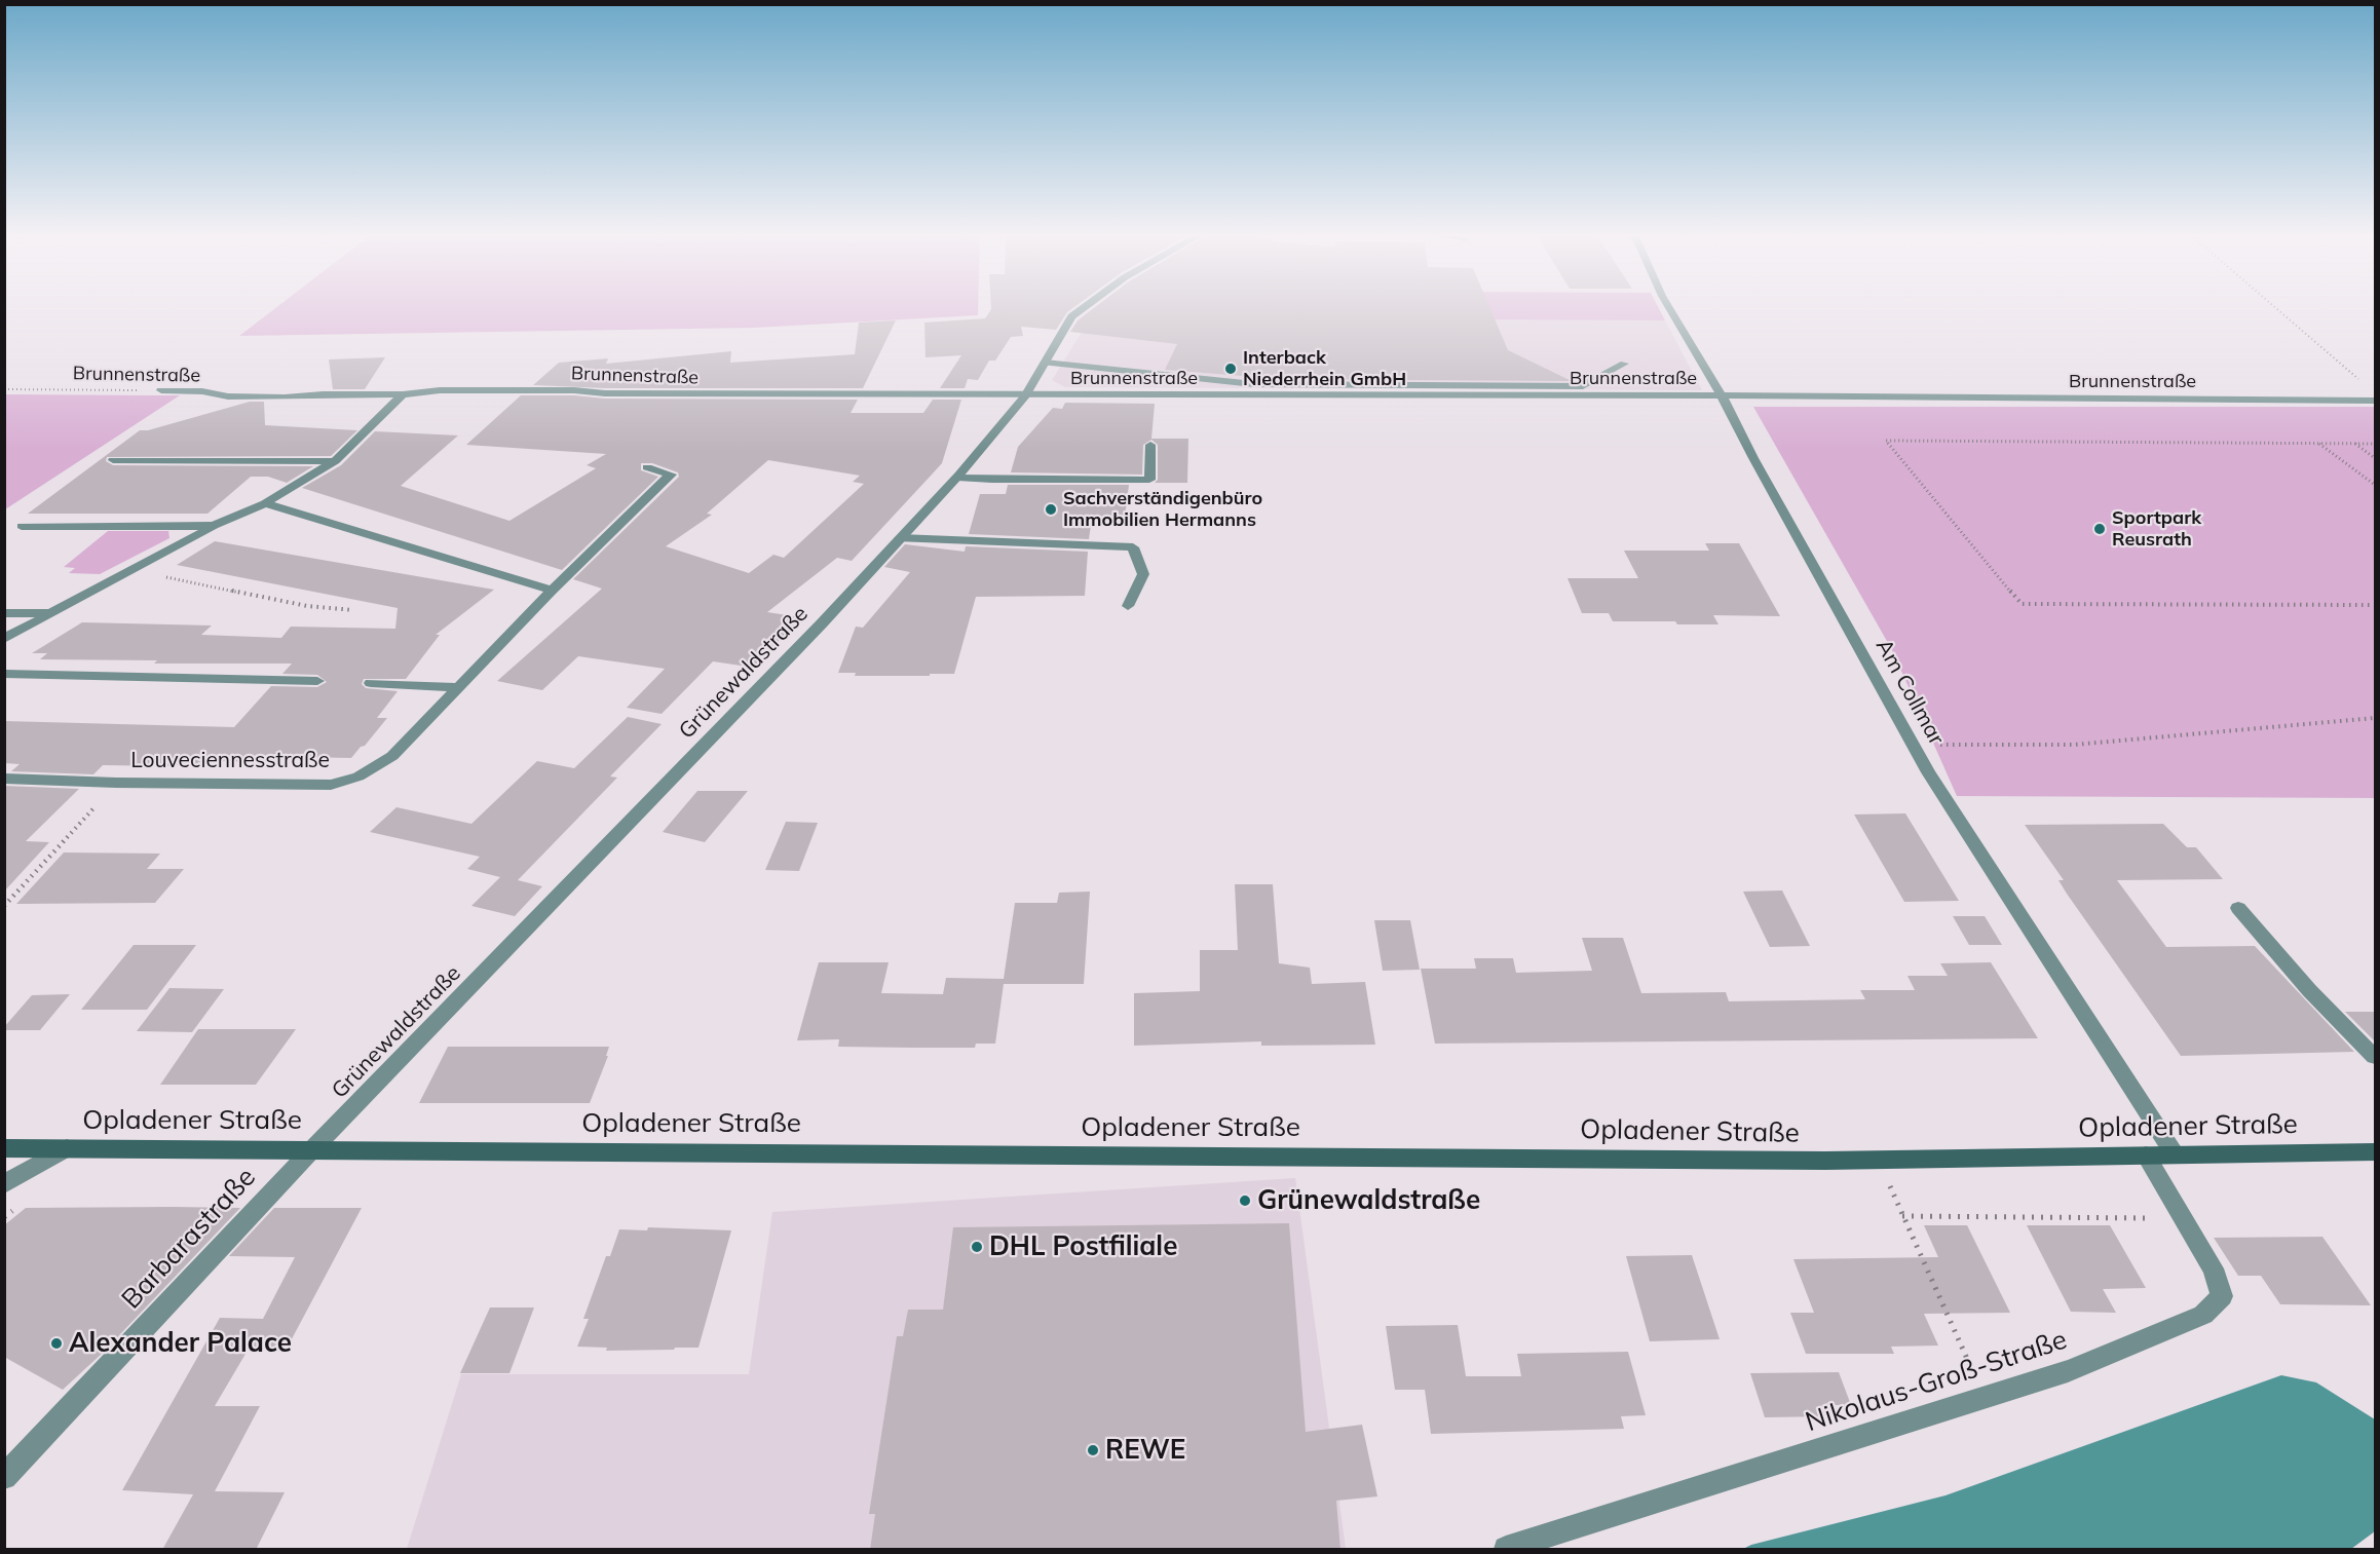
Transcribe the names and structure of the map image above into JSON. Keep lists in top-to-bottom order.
{
  "streets": {
    "main road": ["Opladener Straße"],
    "street": [
      "Brunnenstraße",
      "Grünewaldstraße",
      "Am Collmar",
      "Louveciennesstraße",
      "Barbarastraße",
      "Nikolaus-Groß-Straße"
    ]
  },
  "crossings": [
    ["Brunnenstraße", "Grünewaldstraße"],
    ["Brunnenstraße", "Am Collmar"],
    ["Grünewaldstraße", "Opladener Straße"],
    ["Grünewaldstraße", "Barbarastraße"],
    ["Am Collmar", "Opladener Straße"],
    ["Opladener Straße", "Barbarastraße"],
    ["Opladener Straße", "Nikolaus-Groß-Straße"]
  ],
  "places": [
    "Interback Niederrhein GmbH",
    "Sachverständigenbüro Immobilien Hermanns",
    "Sportpark Reusrath",
    "Grünewaldstraße",
    "DHL Postfiliale",
    "Alexander Palace",
    "REWE"
  ]
}
